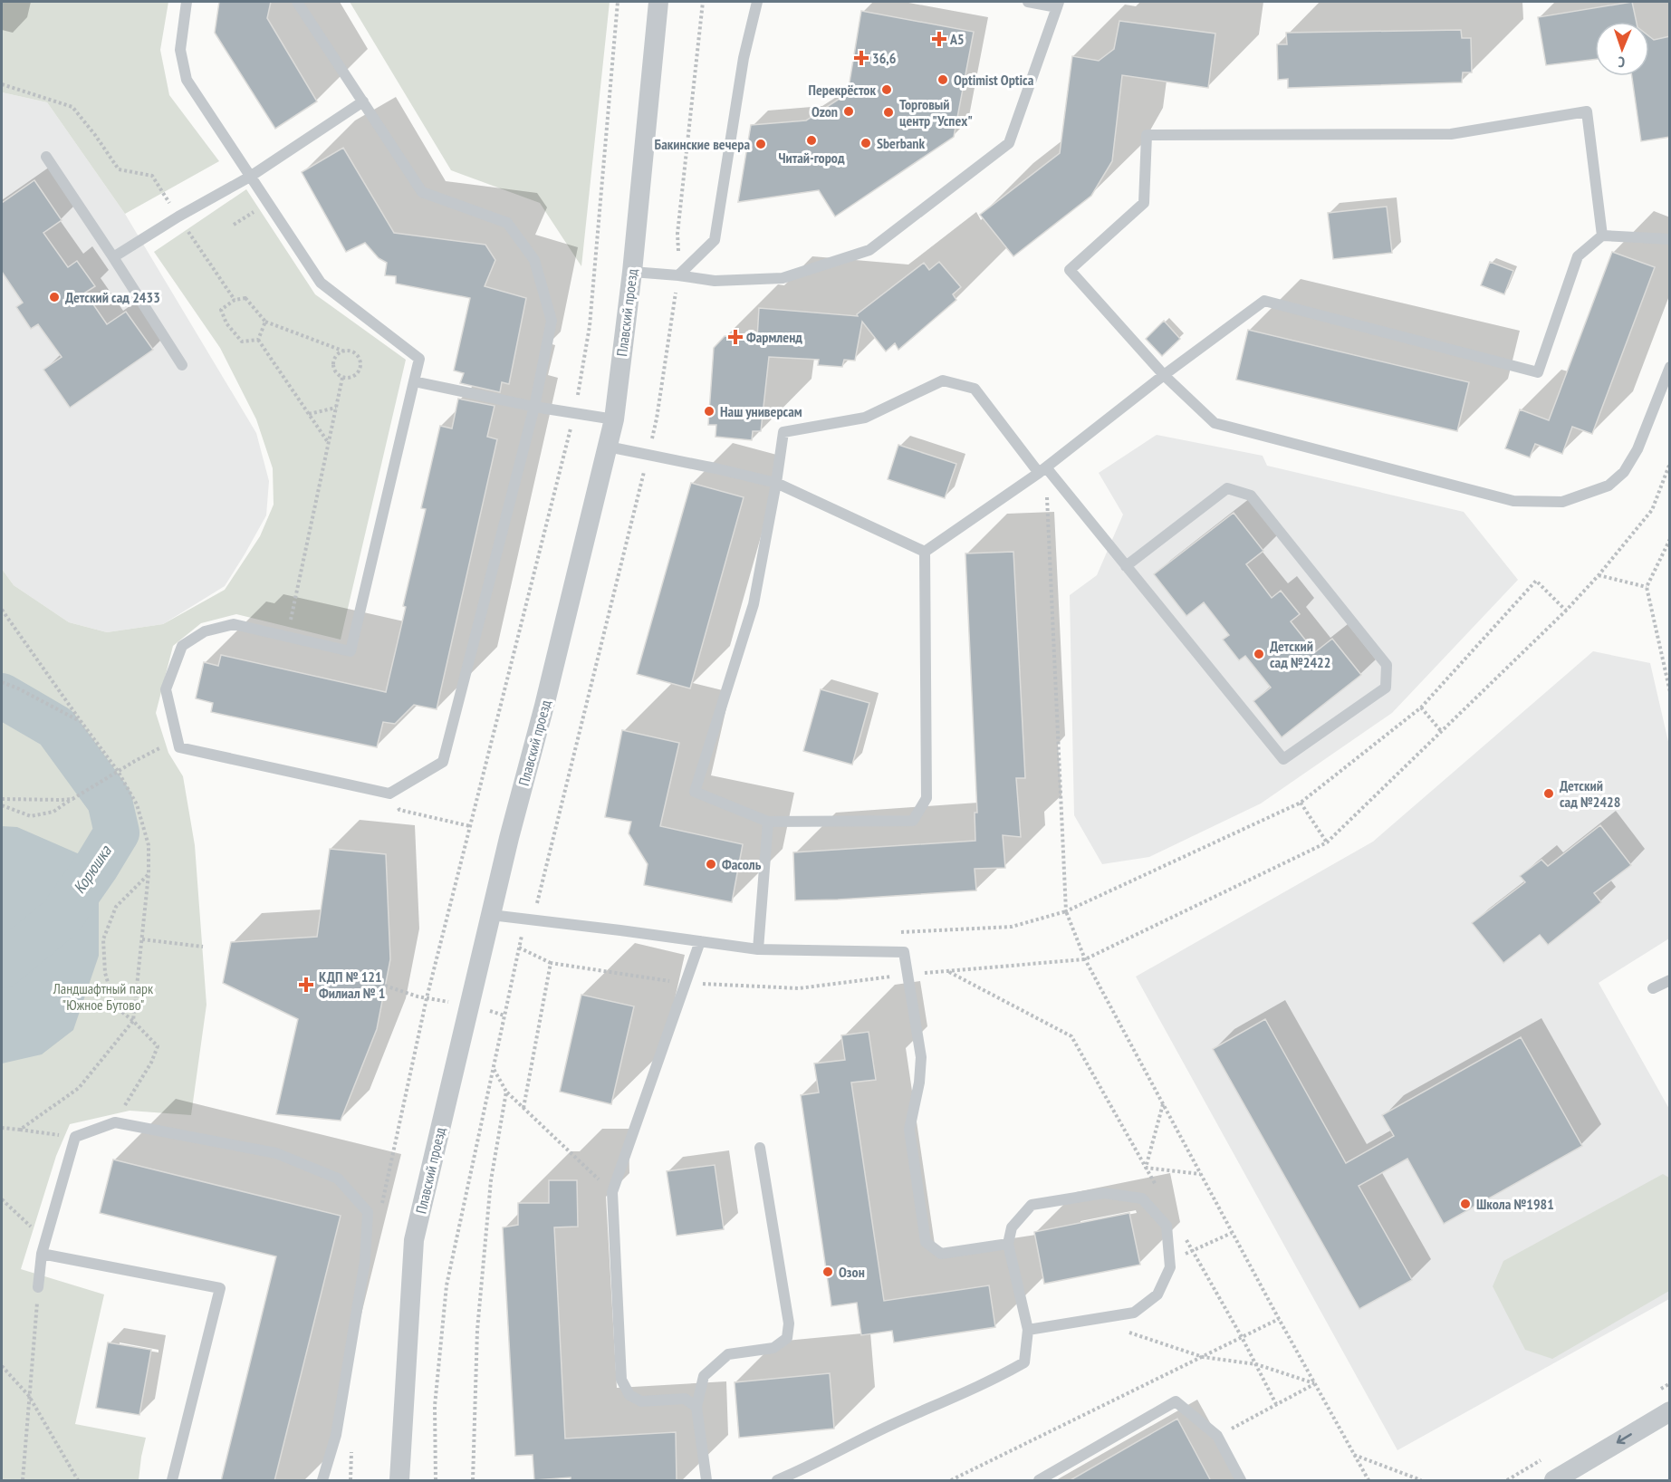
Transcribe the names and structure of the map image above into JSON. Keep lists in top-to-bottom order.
{
  "streets": {
    "street": ["Плавский проезд"]
  },
  "water": ["Корюшка"],
  "parks": ["Ландшафтный парк \"Южное Бутово\""],
  "places": {
    "health": [
      "А5",
      "36,6",
      "Фармленд",
      "КДП № 121 Филиал № 1"
    ],
    "other": [
      "Optimist Optica",
      "Перекрёсток",
      "Ozon",
      "Торговый центр \"Успех\"",
      "Читай-город",
      "Sberbank",
      "Бакинские вечера",
      "Детский сад 2433",
      "Наш универсам",
      "Детский сад №2422",
      "Детский сад №2428",
      "Фасоль",
      "Школа №1981",
      "Озон"
    ]
  },
  "north": "bottom"
}
